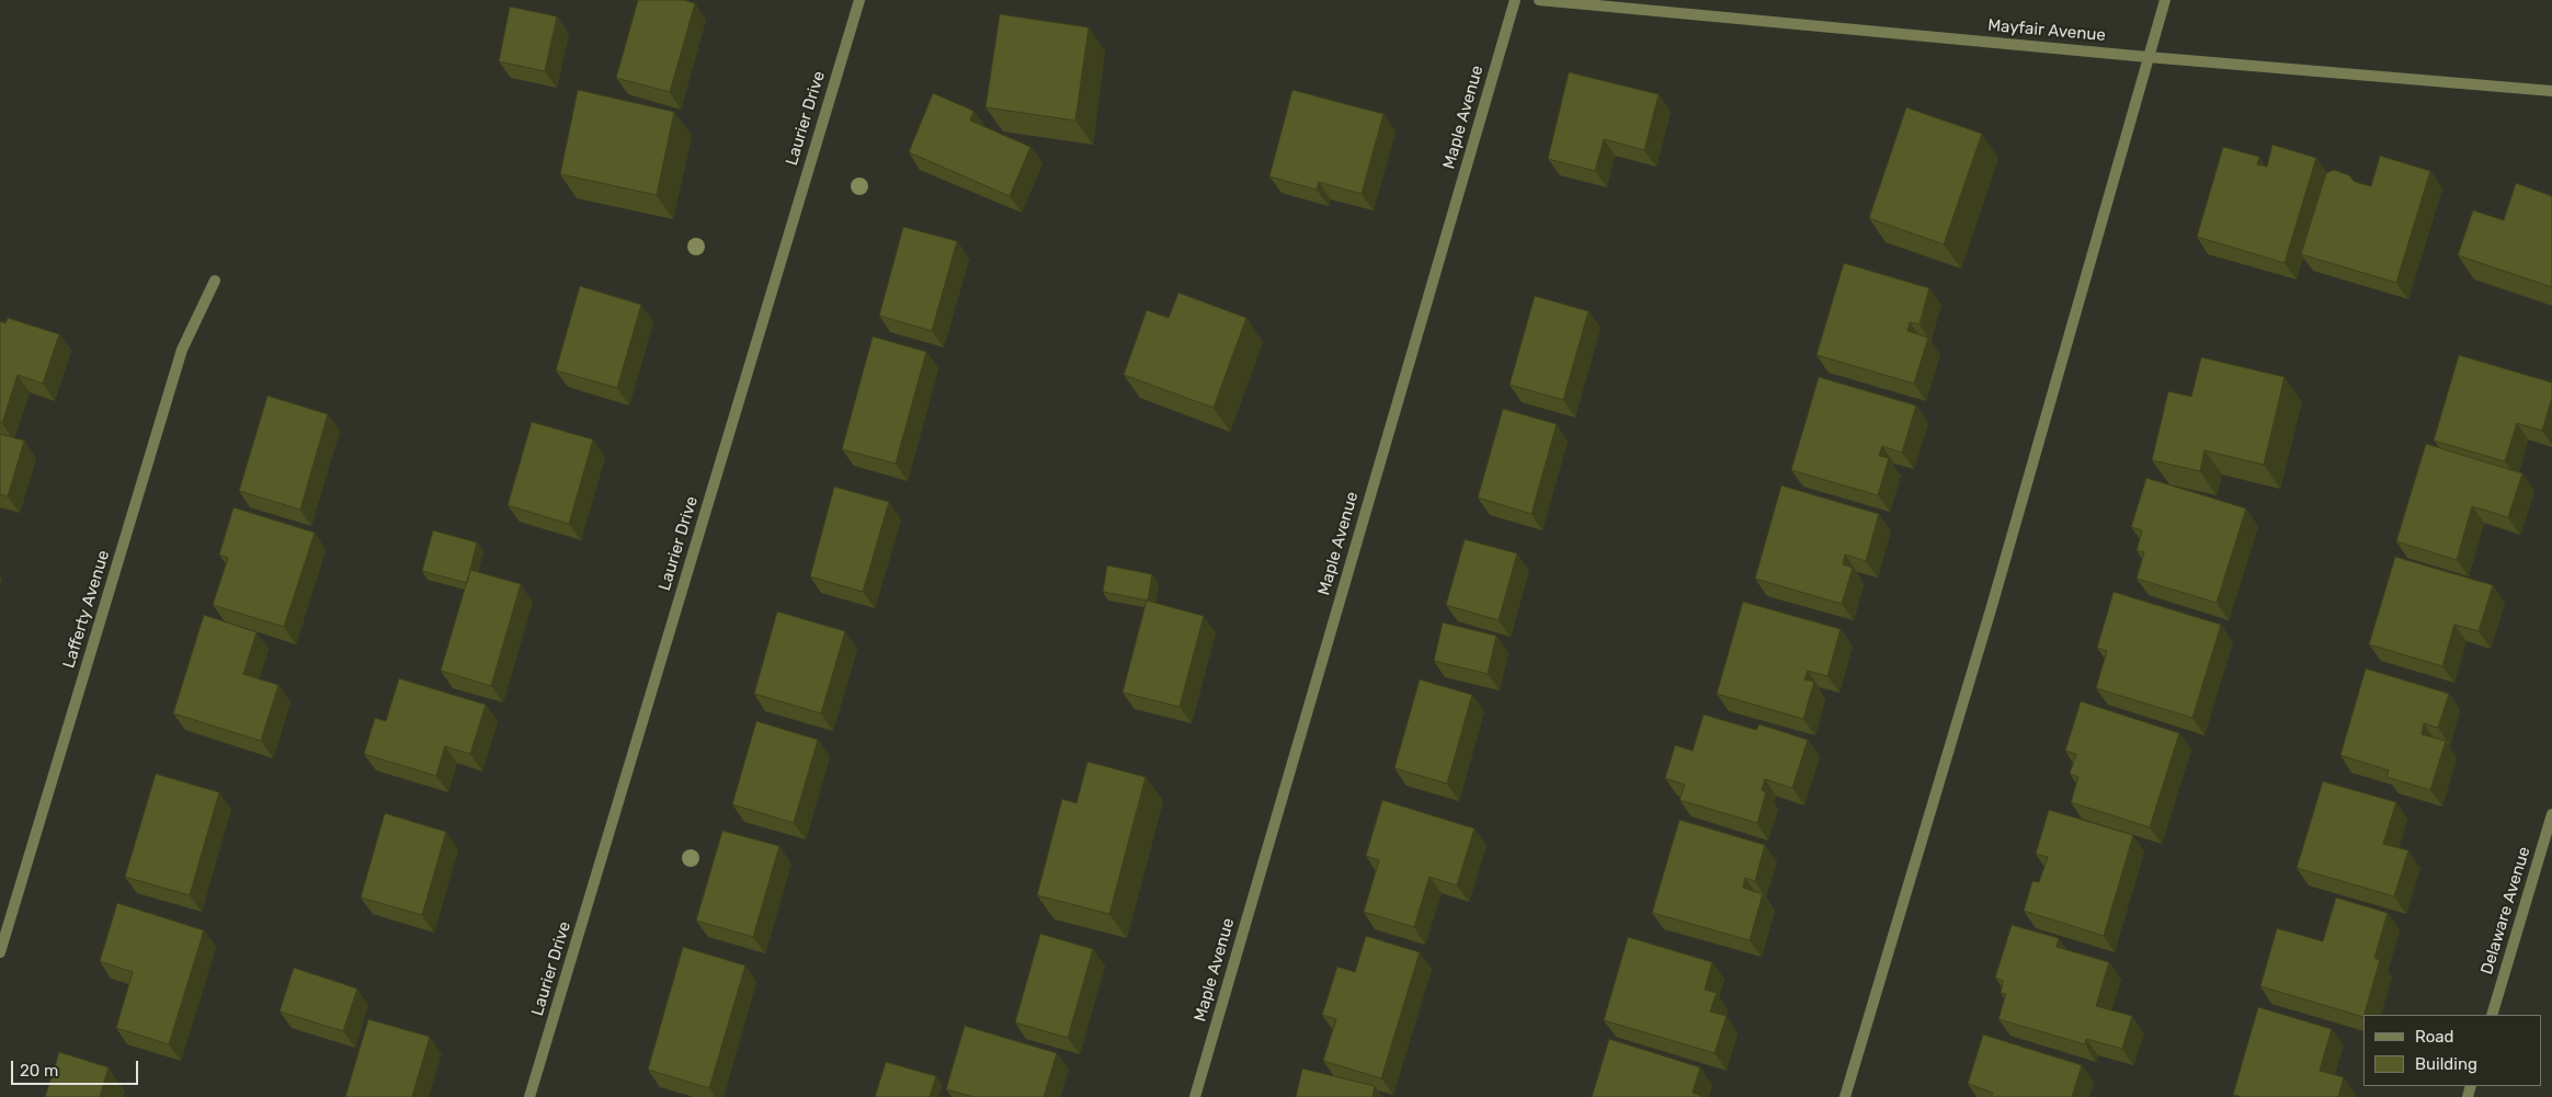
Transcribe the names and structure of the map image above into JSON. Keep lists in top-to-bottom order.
{
  "streets": {
    "street": [
      "Mayfair Avenue",
      "Maple Avenue",
      "Laurier Drive",
      "Lafferty Avenue",
      "Delaware Avenue"
    ]
  },
  "legend": ["Road", "Building"],
  "scale_bar": "20 m"
}
